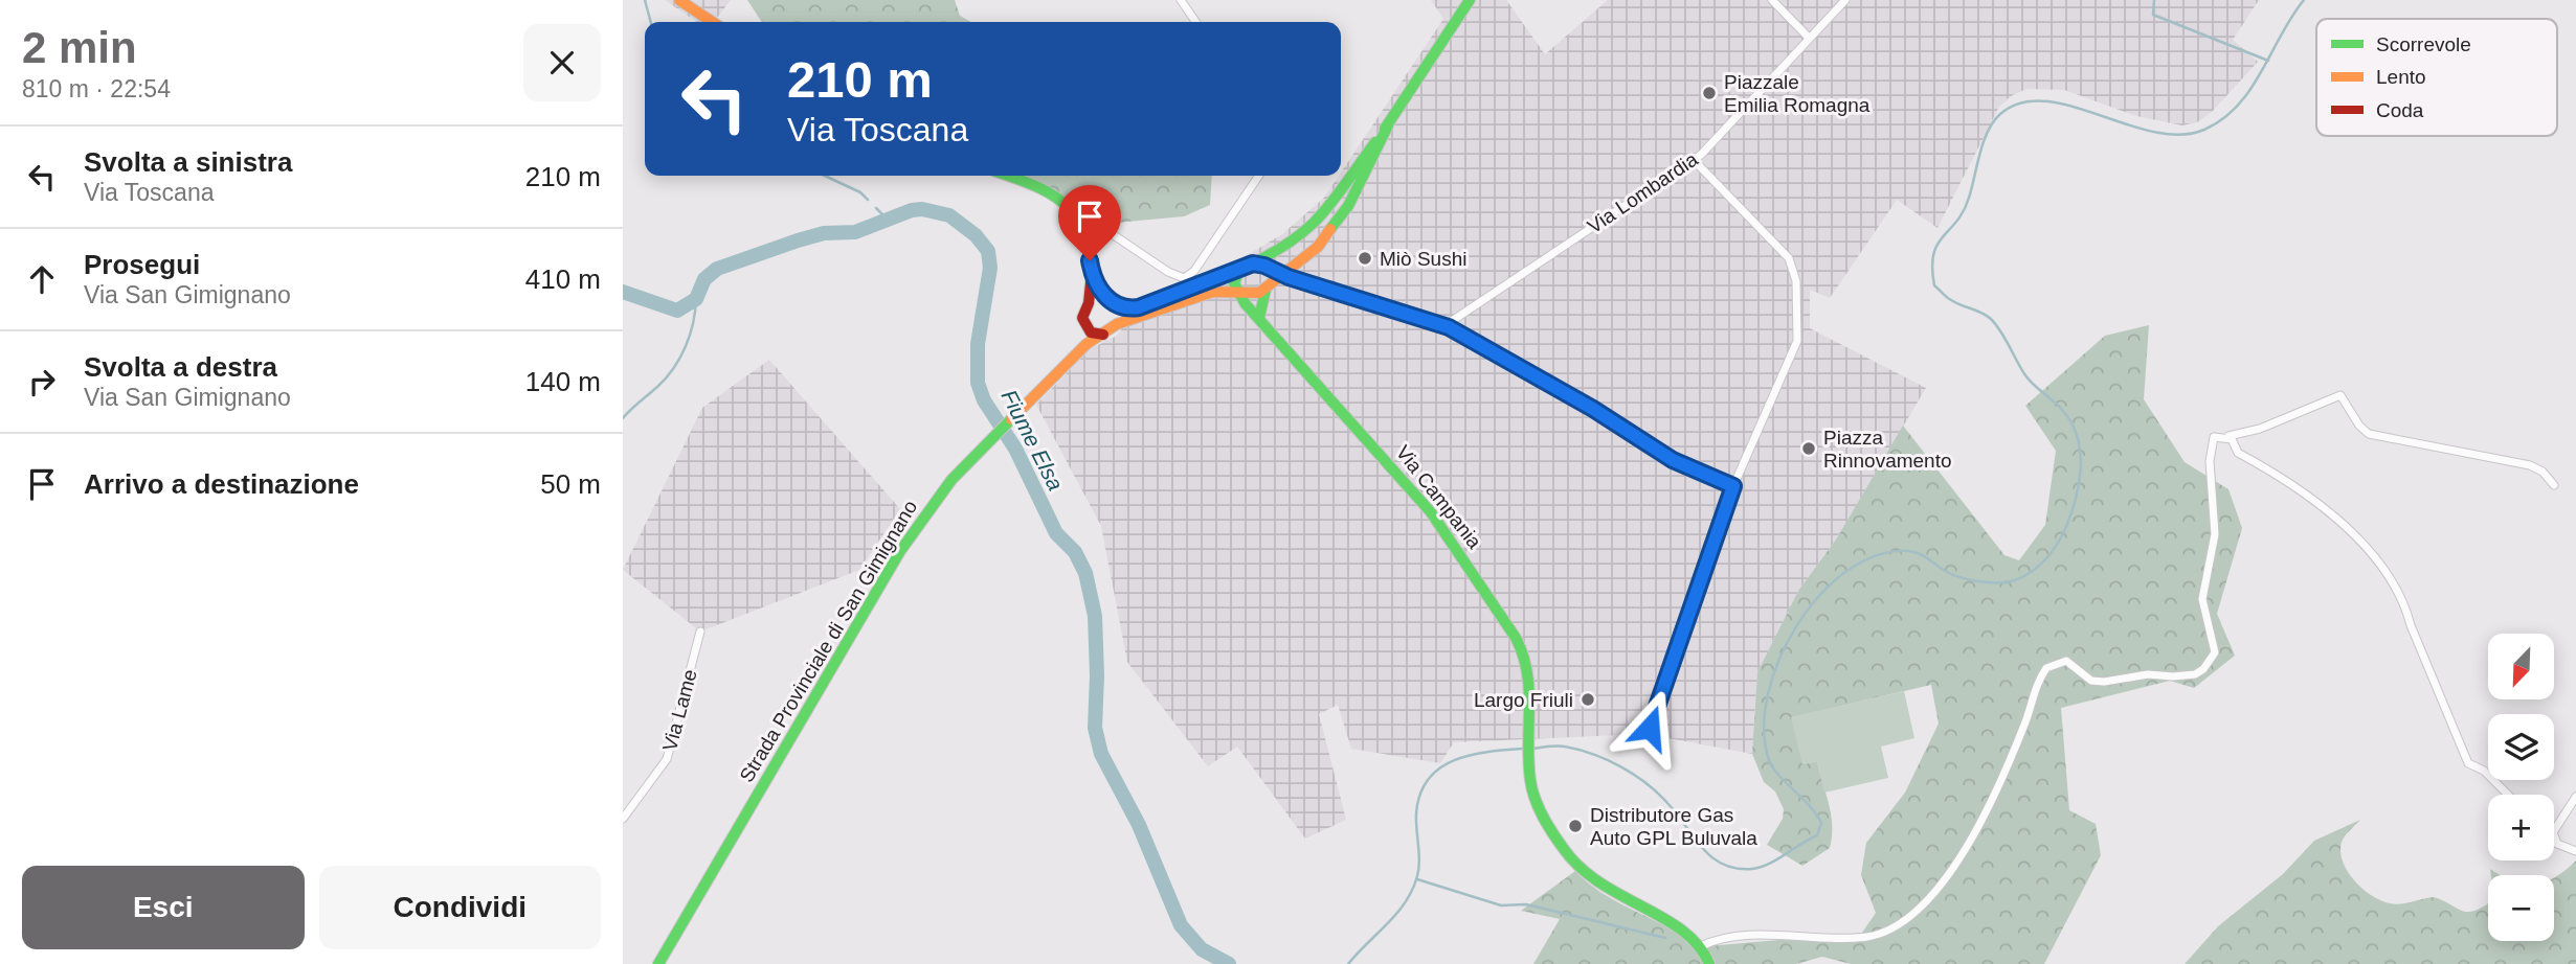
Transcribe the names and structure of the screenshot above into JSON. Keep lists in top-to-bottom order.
{
  "streets": {
    "main road": ["Via Campania", "Strada Provinciale di San Gimignano"],
    "street": ["Via Lombardia", "Via Lame"]
  },
  "water": ["Fiume Elsa"],
  "places": [
    "Piazzale Emilia Romagna",
    "Miò Sushi",
    "Piazza Rinnovamento",
    "Largo Friuli",
    "Distributore Gas Auto GPL Buluvala"
  ],
  "legend": ["Scorrevole", "Lento", "Coda"],
  "north": "bottom left",
  "page": {
    "heading": ["2 min", "810 m · 22:54"],
    "turn": ["210 m", "Via Toscana"],
    "list": [
      {
        "name": "Svolta a sinistra",
        "note": "Via Toscana",
        "value": "210 m"
      },
      {
        "name": "Prosegui",
        "note": "Via San Gimignano",
        "value": "410 m"
      },
      {
        "name": "Svolta a destra",
        "note": "Via San Gimignano",
        "value": "140 m"
      },
      {
        "name": "Arrivo a destinazione",
        "value": "50 m"
      }
    ],
    "map_buttons": ["+", "−"],
    "buttons": ["Esci", "Condividi"]
  }
}
